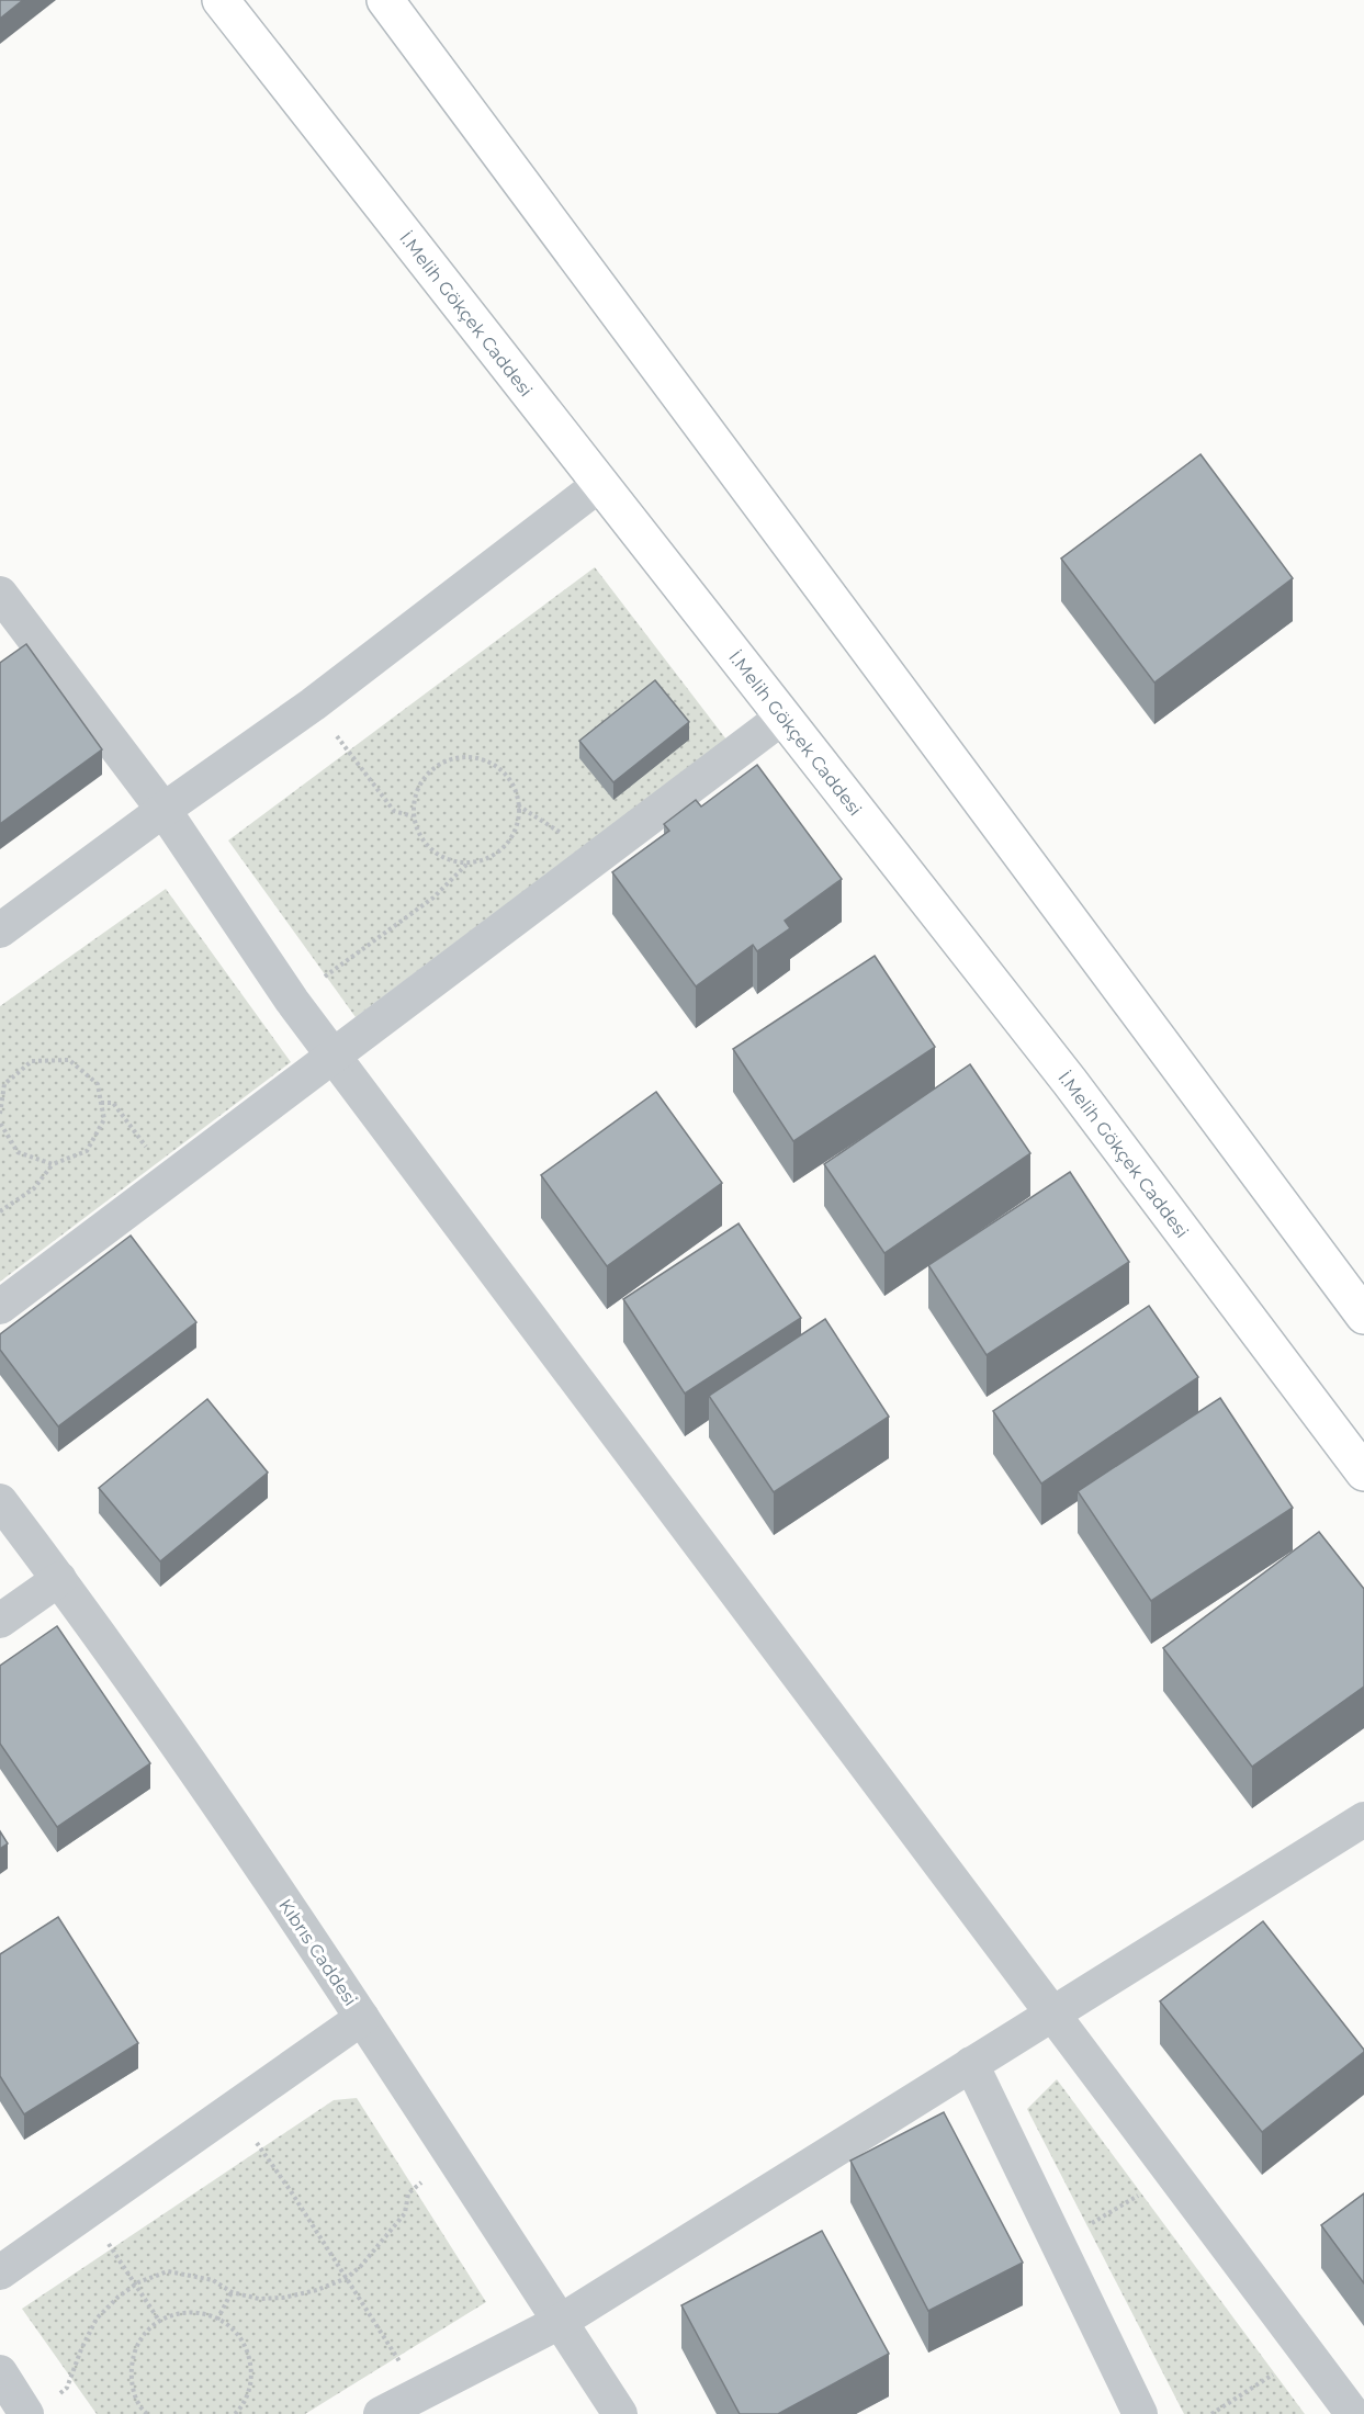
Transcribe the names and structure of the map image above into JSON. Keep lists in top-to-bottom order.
{
  "streets": {
    "main road": ["İ.Melih Gökçek Caddesi"],
    "street": ["Kıbrıs Caddesi"]
  }
}
